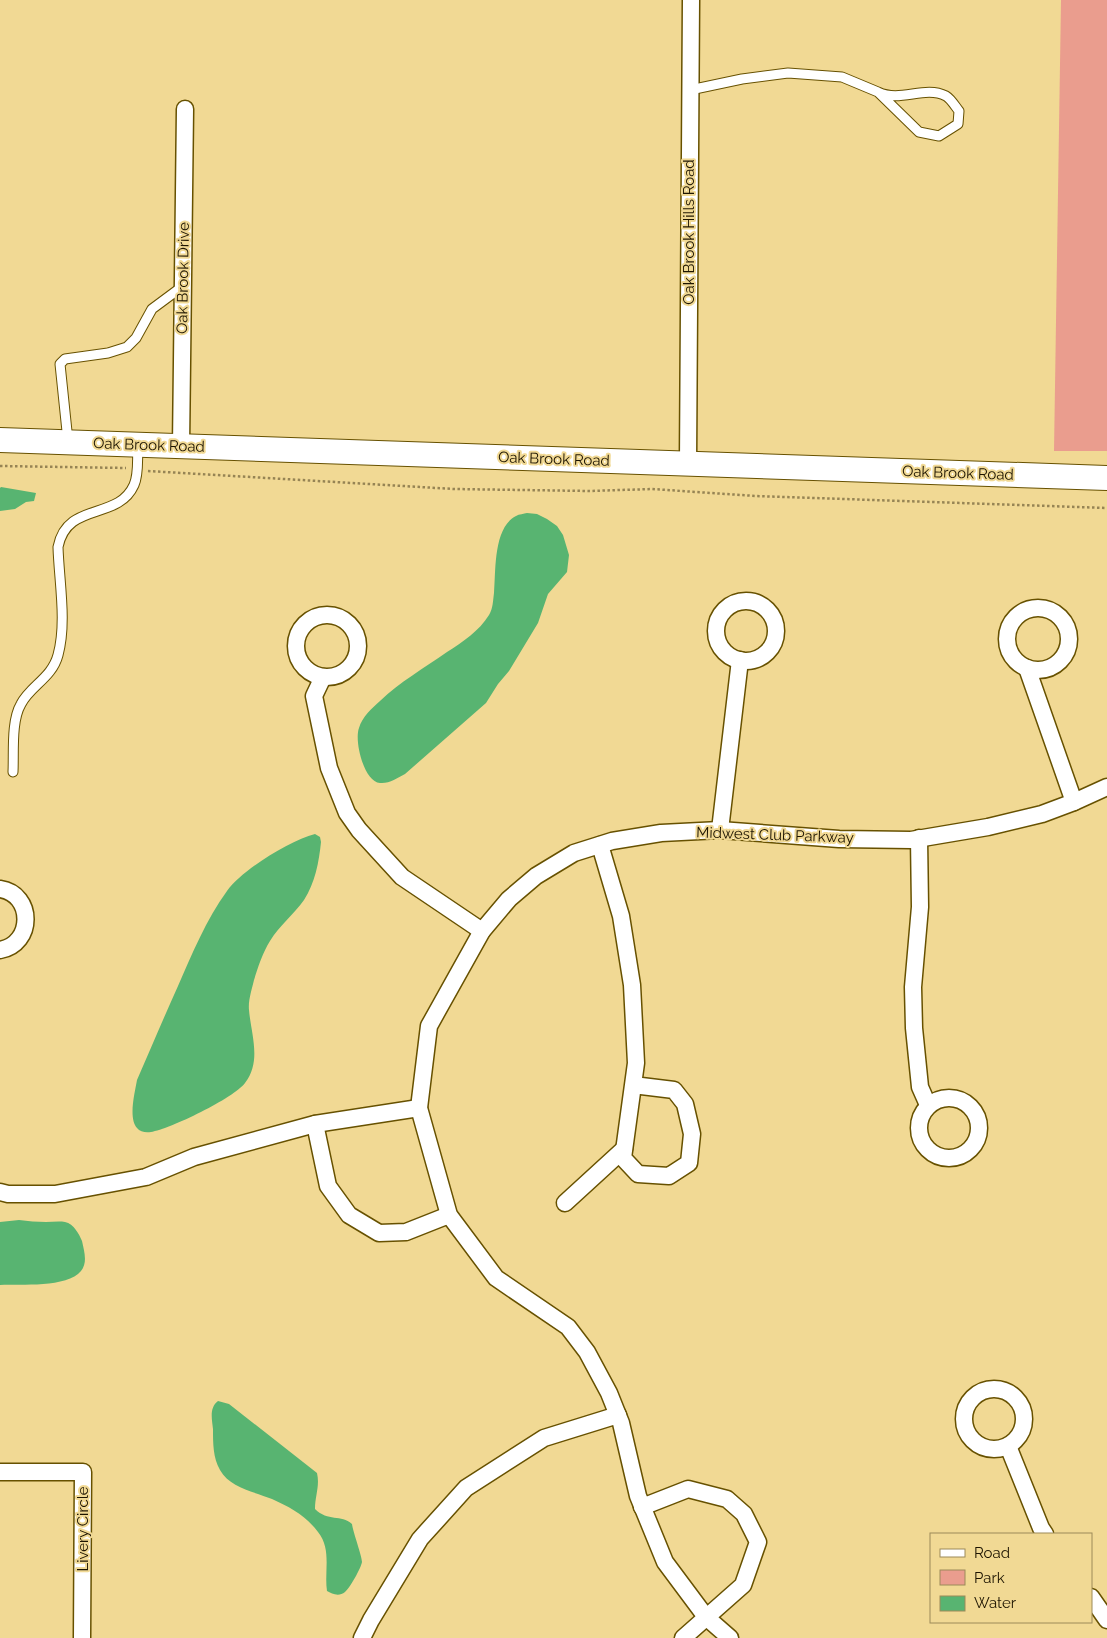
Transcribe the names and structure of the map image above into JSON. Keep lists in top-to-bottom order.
{
  "streets": {
    "main road": ["Oak Brook Road"],
    "street": [
      "Oak Brook Hills Road",
      "Oak Brook Drive",
      "Midwest Club Parkway",
      "Livery Circle"
    ]
  },
  "crossings": [
    ["Oak Brook Hills Road", "Oak Brook Road"],
    ["Oak Brook Drive", "Oak Brook Road"]
  ],
  "legend": ["Road", "Park", "Water"]
}
